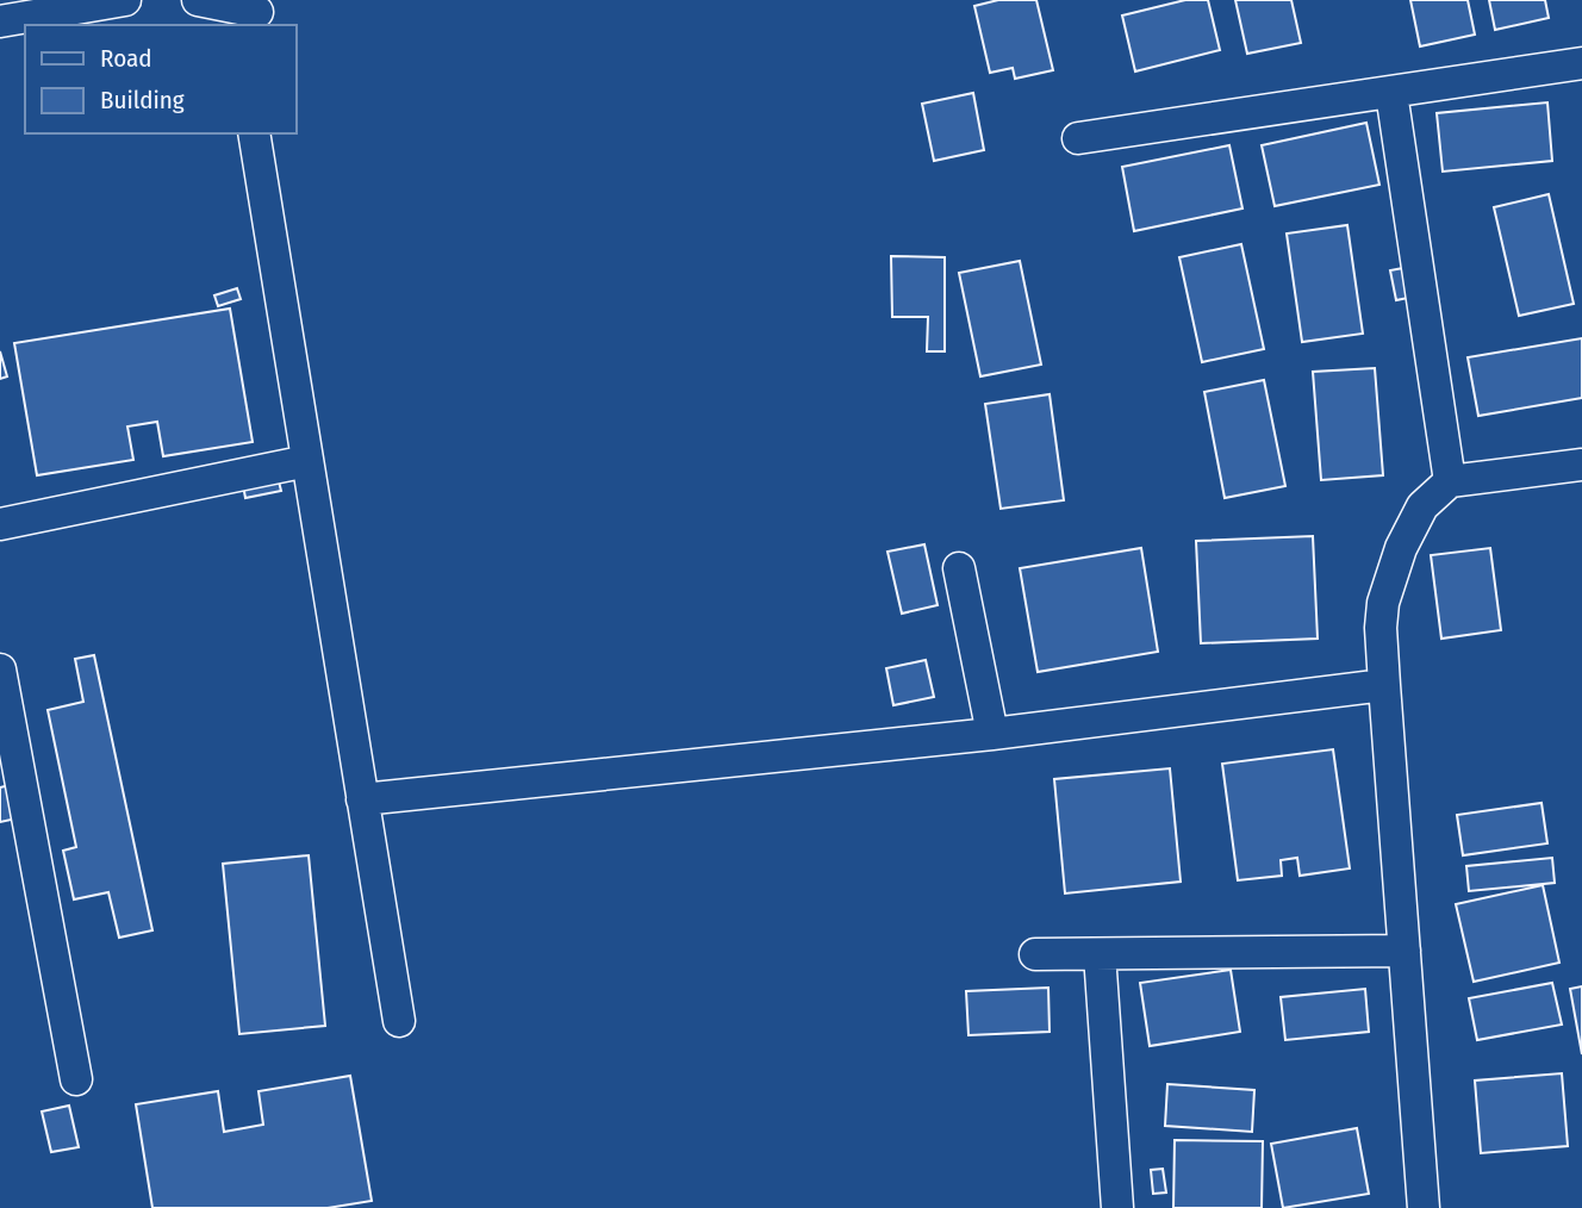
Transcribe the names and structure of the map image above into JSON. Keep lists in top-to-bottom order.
{
  "legend": ["Road", "Building"]
}
